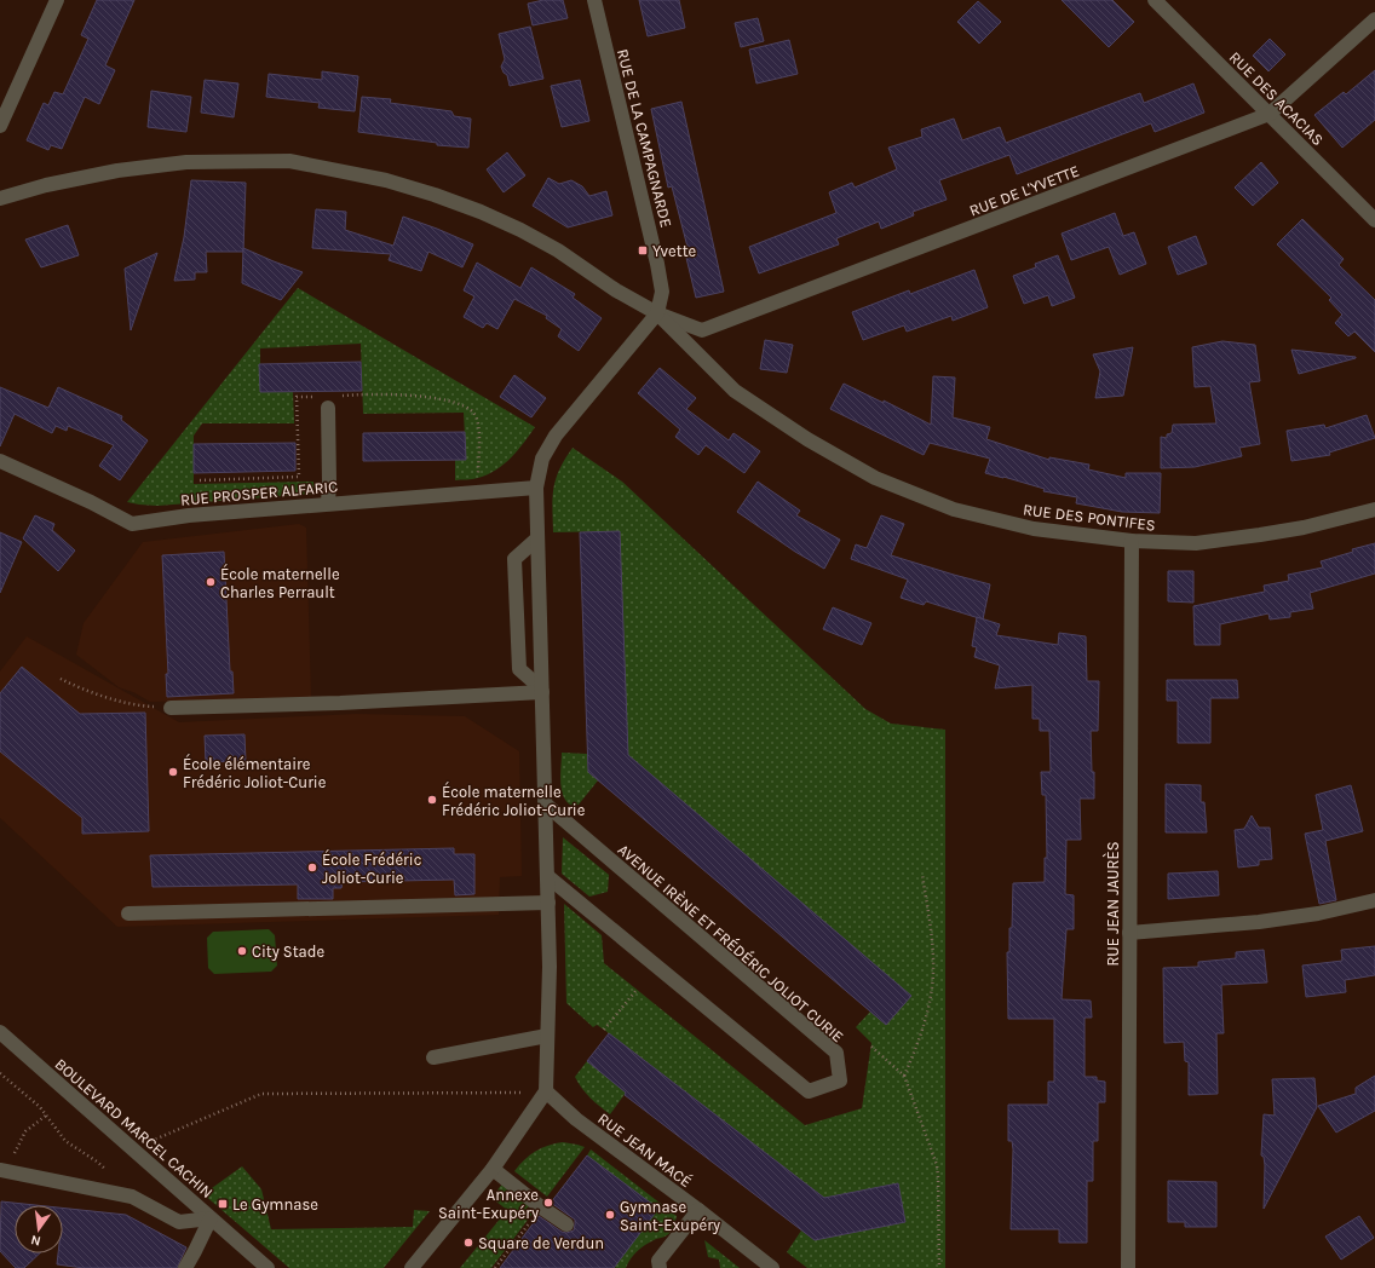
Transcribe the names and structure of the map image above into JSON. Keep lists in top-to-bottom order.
{
  "streets": {
    "street": [
      "RUE DES ACACIAS",
      "RUE DE LA CAMPAGNARDE",
      "RUE DE L'YVETTE",
      "RUE PROSPER ALFARIC",
      "RUE DES PONTIFES",
      "RUE JEAN JAURÈS",
      "AVENUE IRÈNE ET FRÉDÉRIC JOLIOT CURIE",
      "BOULEVARD MARCEL CACHIN",
      "RUE JEAN MACÉ"
    ]
  },
  "crossings": [
    ["RUE DES ACACIAS", "RUE DE L'YVETTE"],
    ["RUE DE LA CAMPAGNARDE", "RUE DE L'YVETTE"],
    ["RUE DE LA CAMPAGNARDE", "RUE DES PONTIFES"],
    ["RUE DE L'YVETTE", "RUE DES PONTIFES"],
    ["RUE DES PONTIFES", "RUE JEAN JAURÈS"]
  ],
  "places": {
    "transit": ["Yvette", "Le Gymnase"],
    "other": [
      "École maternelle Charles Perrault",
      "École élémentaire Frédéric Joliot-Curie",
      "École maternelle Frédéric Joliot-Curie",
      "École Frédéric Joliot-Curie",
      "City Stade",
      "Annexe Saint-Exupéry",
      "Gymnase Saint-Exupéry",
      "Square de Verdun"
    ]
  },
  "north": "bottom"
}
